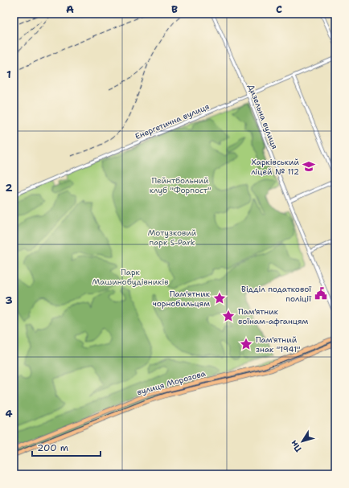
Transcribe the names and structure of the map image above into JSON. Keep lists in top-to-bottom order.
{
  "streets": {
    "main road": ["вулиця Морозова"],
    "street": ["Дизельна вулиця", "Енергетична вулиця"]
  },
  "crossings": [
    ["Дизельна вулиця", "Енергетична вулиця"]
  ],
  "parks": ["Пейнтбольний клуб \"Форпост\"", "Мотузковий парк S-Park", "Парк Машинобудівників"],
  "places": {
    "school or university": ["Харківський ліцей № 112"],
    "public building": ["Відділ податкової поліції"],
    "place": ["Пам'ятник чорнобильцям", "Пам'ятник воїнам-афганцям", "Пам'ятний знак \"1941\""]
  },
  "scale_bar": "200 m",
  "north": "bottom left",
  "grid": {
    "columns": ["A", "B", "C"],
    "rows": [
      "1",
      "2",
      "3",
      "4"
    ]
  }
}
